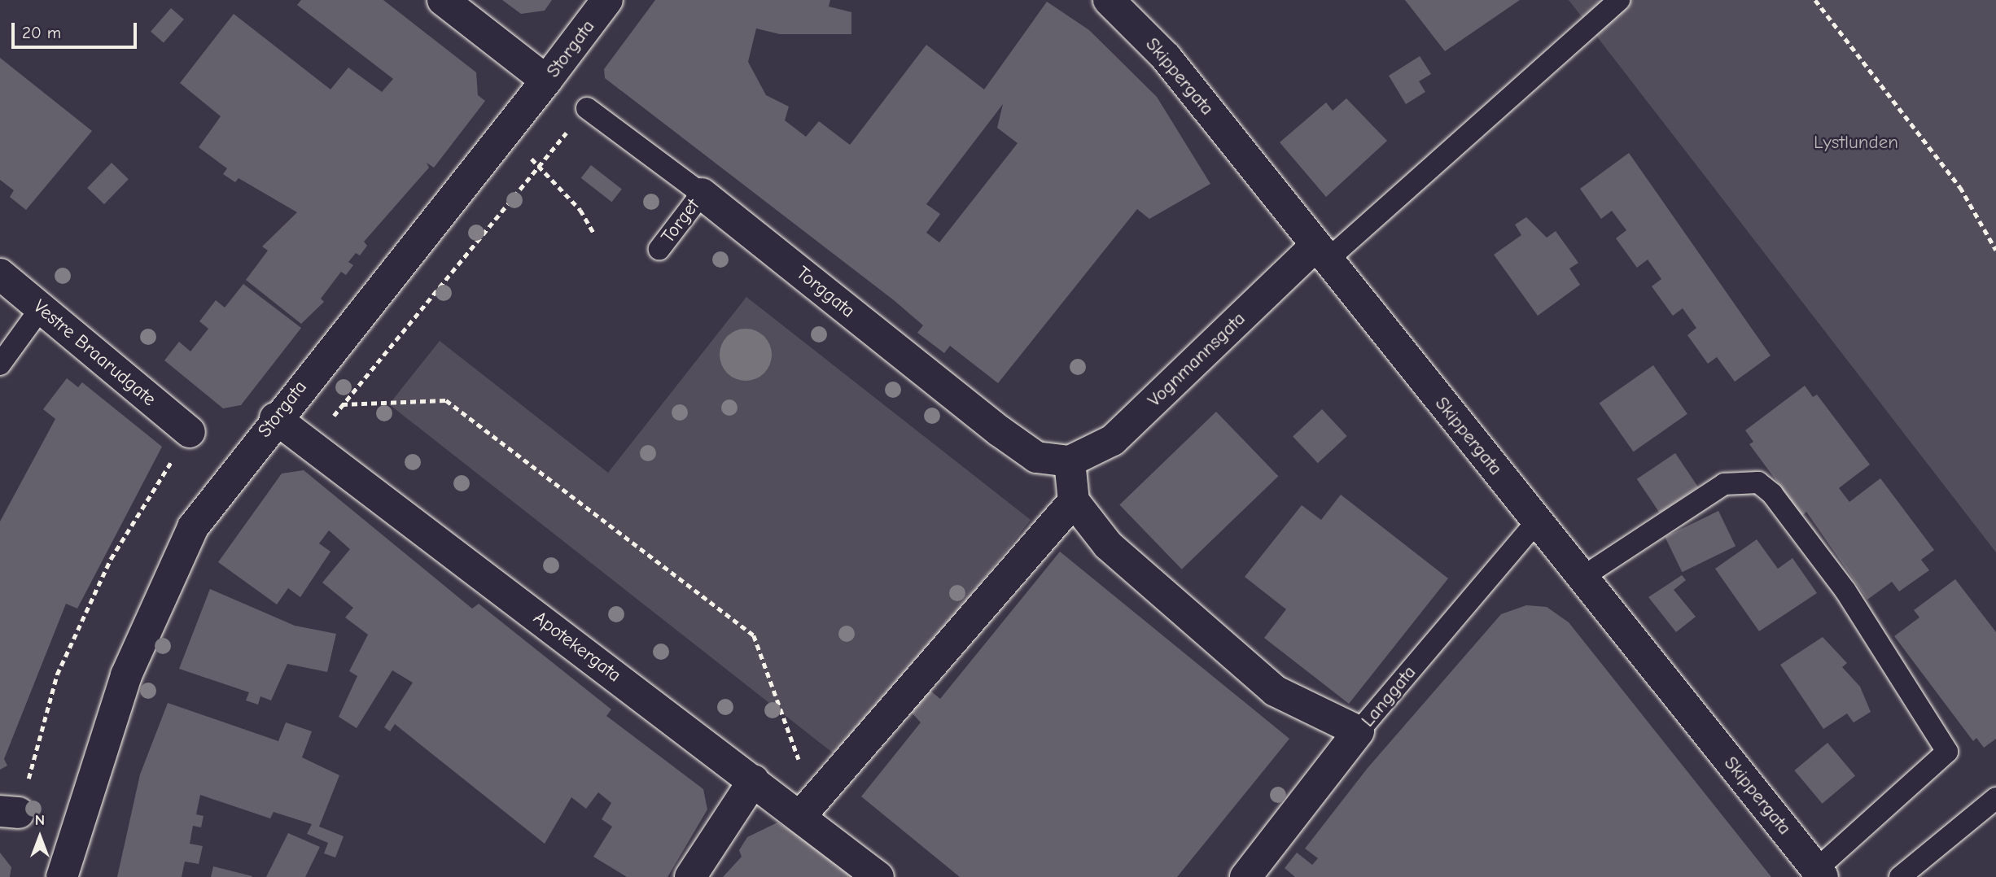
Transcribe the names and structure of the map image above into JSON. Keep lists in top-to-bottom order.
{
  "streets": {
    "street": [
      "Storgata",
      "Skippergata",
      "Torggata",
      "Vestre Braarudgate",
      "Vognmannsgata",
      "Apotekergata",
      "Langgata"
    ],
    "lane": ["Torget"]
  },
  "crossings": [
    ["Storgata", "Apotekergata"],
    ["Skippergata", "Vognmannsgata"],
    ["Skippergata", "Langgata"],
    ["Torget", "Torggata"],
    ["Torggata", "Vognmannsgata"]
  ],
  "parks": ["Lystlunden"],
  "scale_bar": "20 m",
  "north": "top"
}
